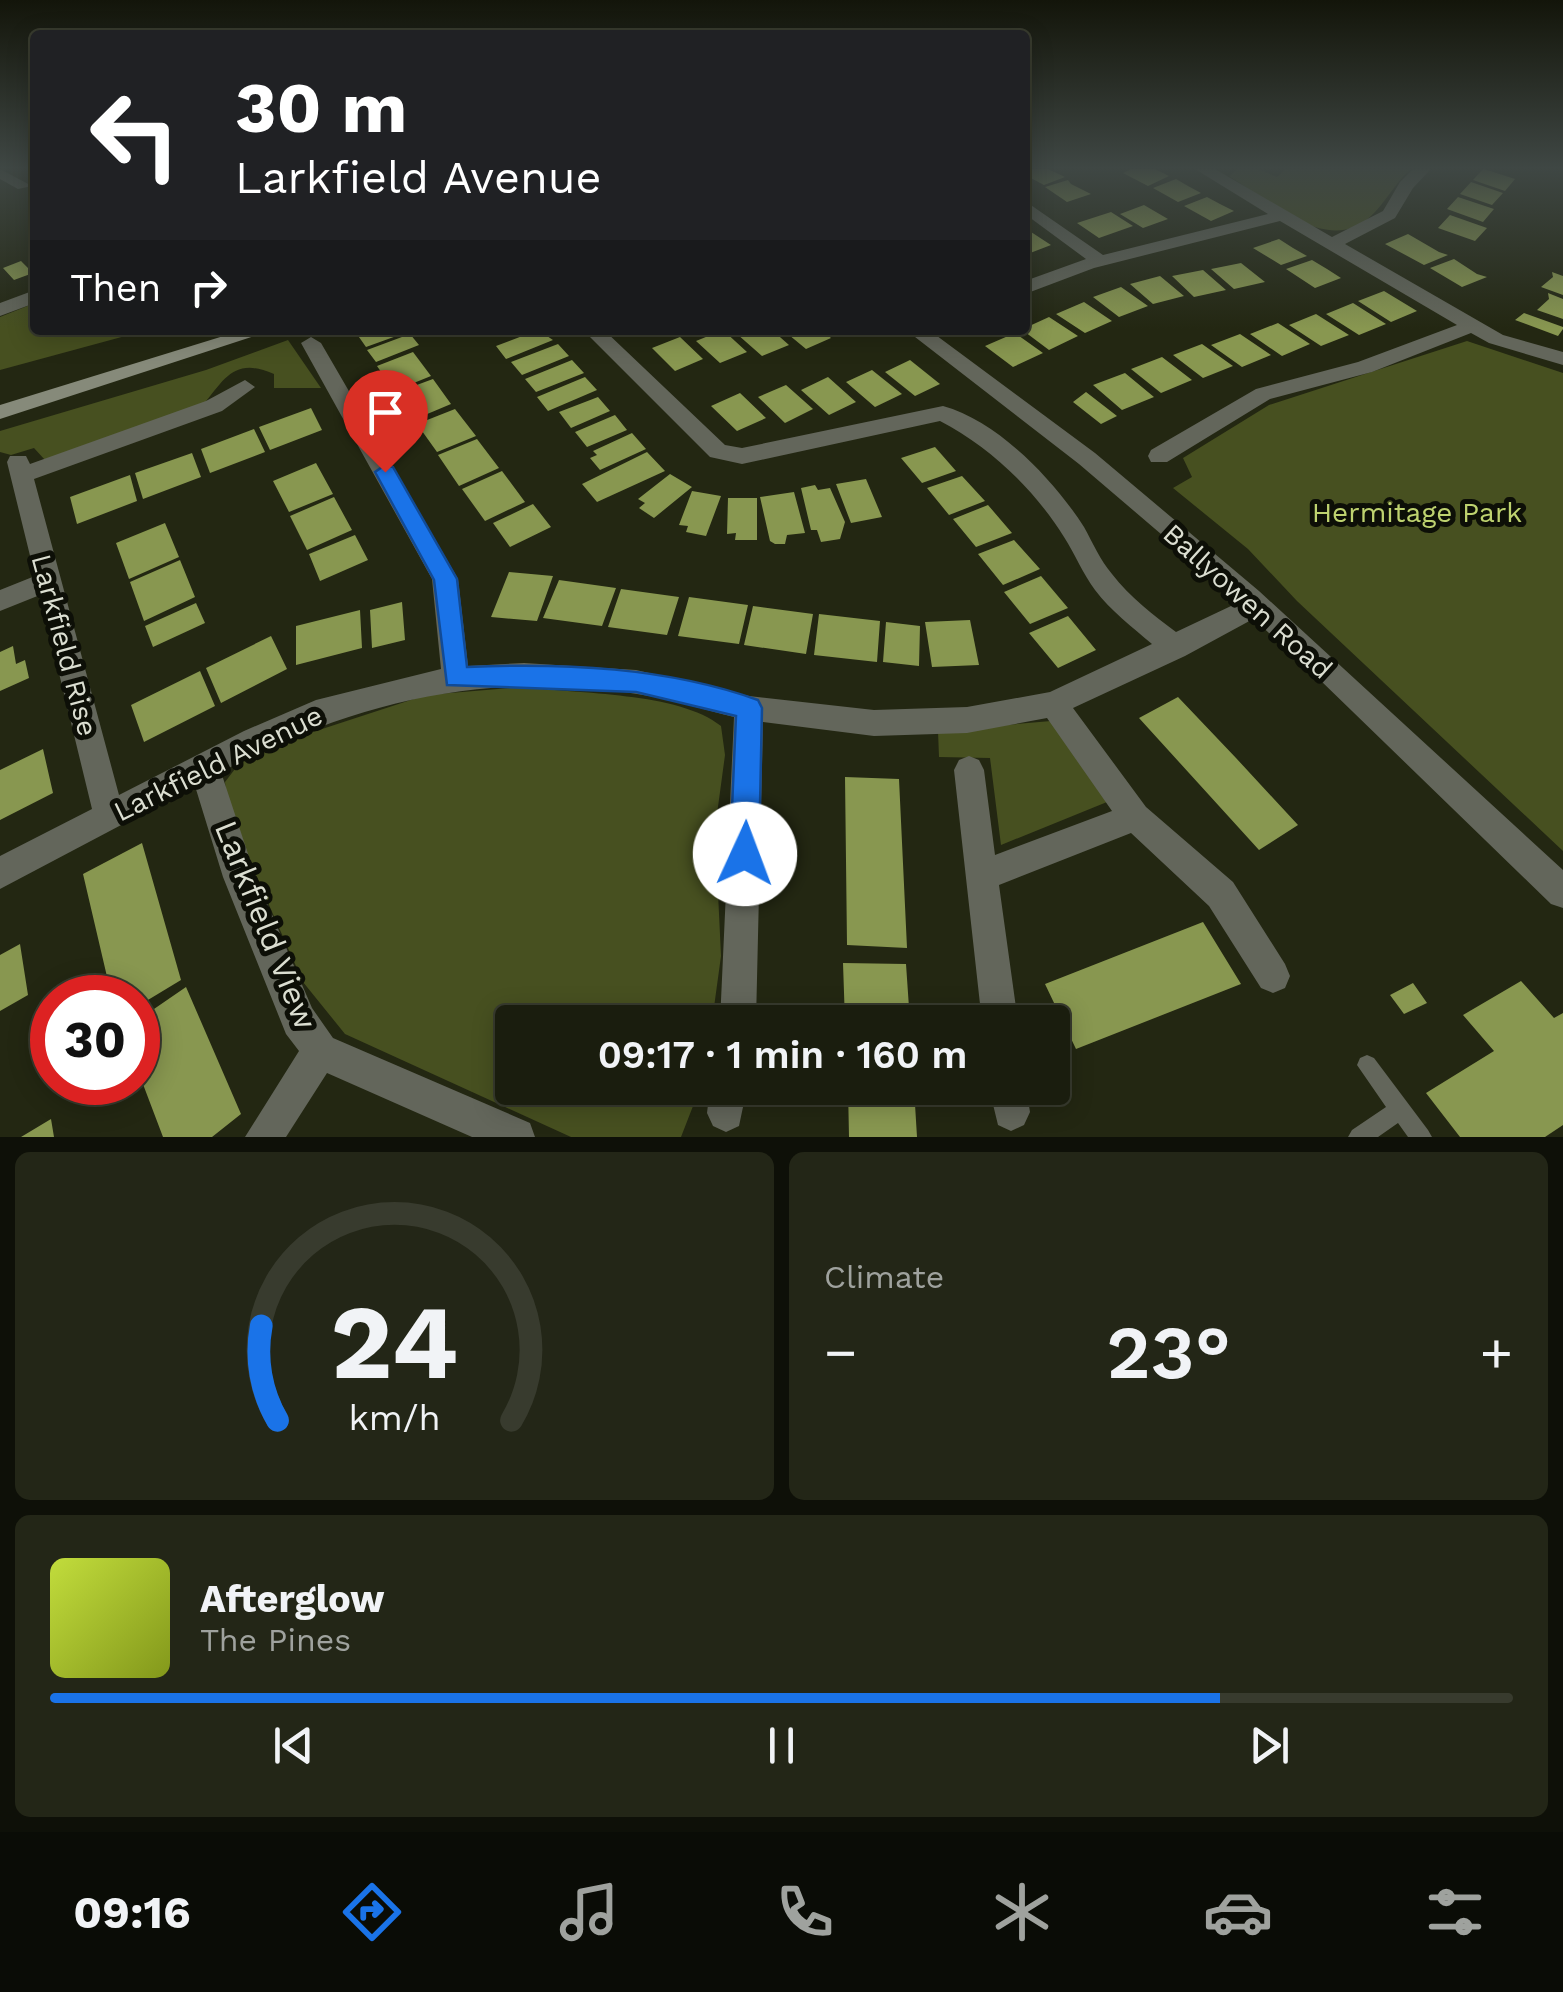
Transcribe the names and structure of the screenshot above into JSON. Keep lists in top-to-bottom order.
{
  "streets": {
    "street": [
      "Ballyowen Road",
      "Larkfield Rise",
      "Larkfield Avenue",
      "Larkfield View"
    ]
  },
  "crossings": [
    ["Ballyowen Road", "Larkfield Avenue"],
    ["Larkfield Rise", "Larkfield Avenue"],
    ["Larkfield Avenue", "Larkfield View"]
  ],
  "parks": ["Hermitage Park"],
  "page": {
    "turn": ["30 m", "Larkfield Avenue"],
    "then": "Then",
    "limit": "30",
    "trip": "09:17 · 1 min · 160 m",
    "tile": "Climate",
    "heat": ["−", "23°", "+"],
    "song": ["Afterglow", "The Pines"],
    "tabs": "09:16",
    "gauge": ["24", "km/h"]
  }
}
